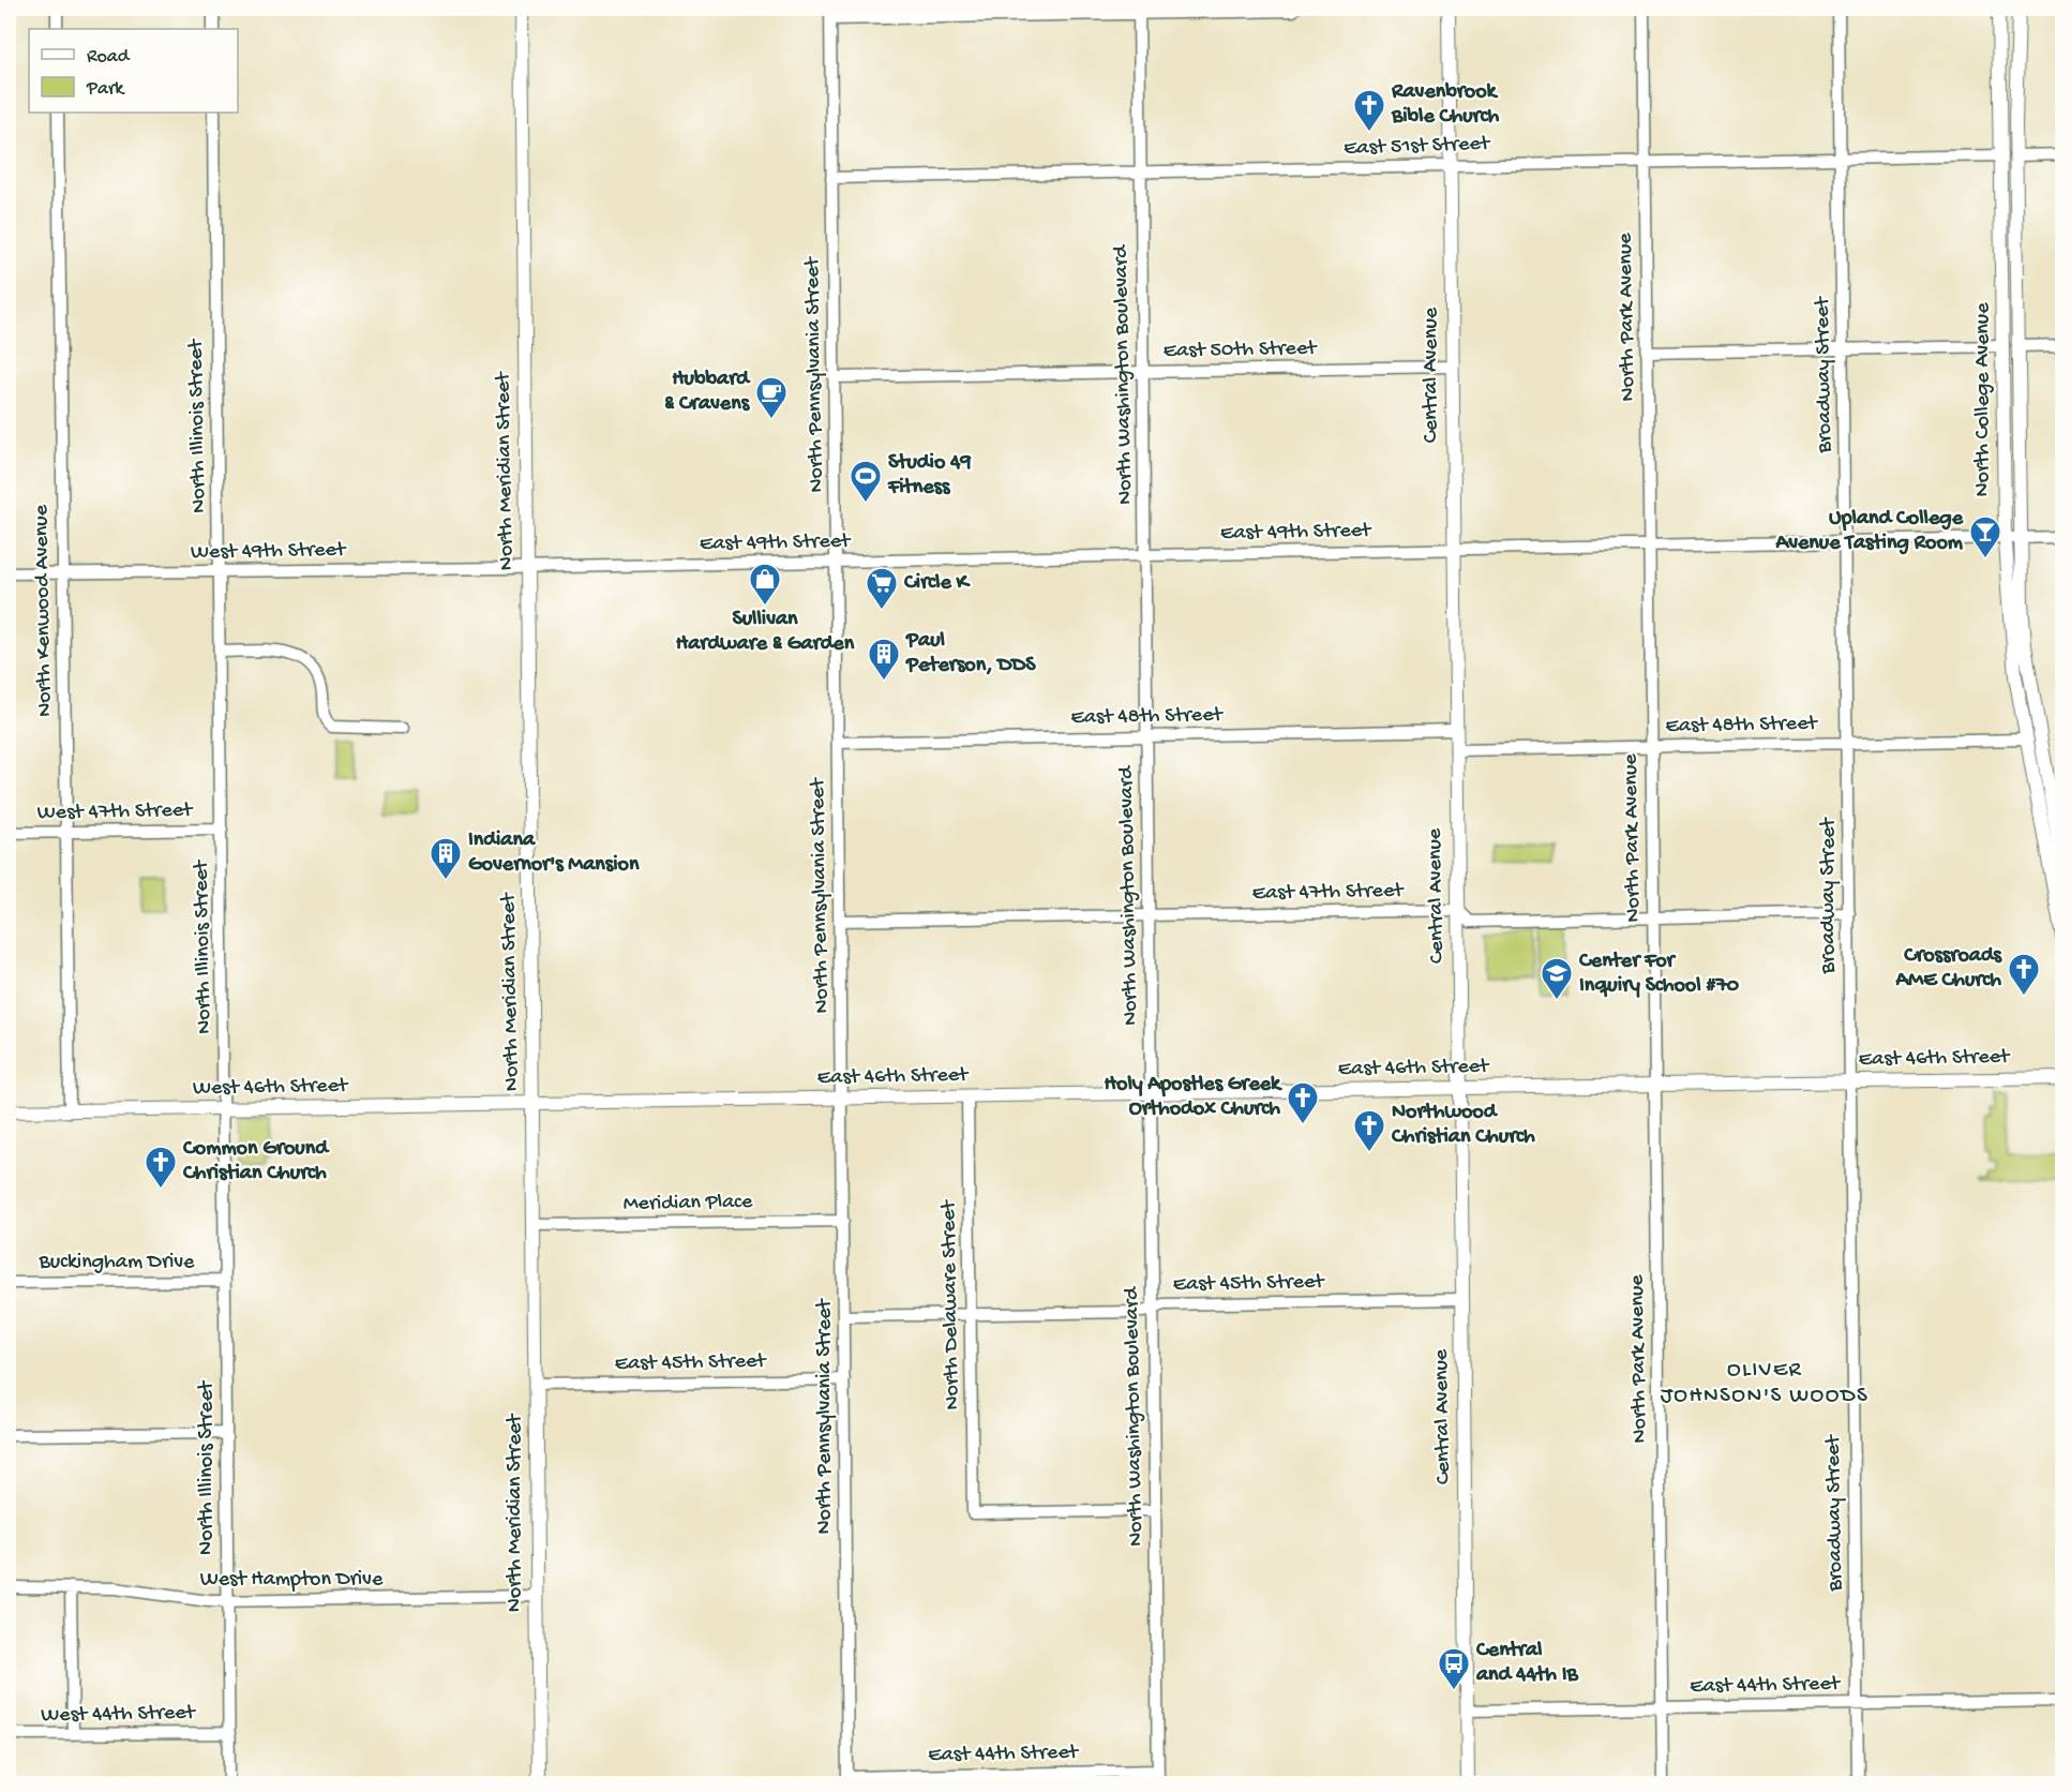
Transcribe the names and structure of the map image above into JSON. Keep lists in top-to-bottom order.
{
  "streets": {
    "main road": [
      "Central Avenue",
      "North College Avenue",
      "North Meridian Street",
      "East 46th Street",
      "West 46th Street"
    ],
    "street": [
      "East 51st Street",
      "North Park Avenue",
      "East 50th Street",
      "North Pennsylvania Street",
      "North Washington Boulevard",
      "Broadway Street",
      "North Illinois Street",
      "East 49th Street",
      "West 49th Street",
      "North Kenwood Avenue",
      "East 48th Street",
      "West 47th Street",
      "East 47th Street",
      "Meridian Place",
      "Buckingham Drive",
      "East 45th Street",
      "North Delaware Street",
      "West Hampton Drive",
      "East 44th Street",
      "West 44th Street"
    ]
  },
  "crossings": [
    ["East 51st Street", "North Park Avenue"],
    ["East 51st Street", "North Pennsylvania Street"],
    ["East 51st Street", "North Washington Boulevard"],
    ["East 51st Street", "Central Avenue"],
    ["East 51st Street", "Broadway Street"],
    ["East 51st Street", "North College Avenue"],
    ["North Park Avenue", "East 49th Street"],
    ["North Park Avenue", "East 48th Street"],
    ["North Park Avenue", "East 47th Street"],
    ["North Park Avenue", "East 46th Street"],
    ["North Park Avenue", "East 44th Street"],
    ["East 50th Street", "North Pennsylvania Street"],
    ["East 50th Street", "North Washington Boulevard"],
    ["East 50th Street", "Central Avenue"],
    ["North Pennsylvania Street", "East 49th Street"],
    ["North Pennsylvania Street", "East 48th Street"],
    ["North Pennsylvania Street", "East 47th Street"],
    ["North Pennsylvania Street", "East 46th Street"],
    ["North Pennsylvania Street", "Meridian Place"],
    ["North Pennsylvania Street", "East 45th Street"],
    ["North Pennsylvania Street", "East 44th Street"],
    ["North Washington Boulevard", "East 49th Street"],
    ["North Washington Boulevard", "East 48th Street"],
    ["North Washington Boulevard", "East 47th Street"],
    ["North Washington Boulevard", "East 46th Street"],
    ["North Washington Boulevard", "East 45th Street"],
    ["North Washington Boulevard", "North Delaware Street"],
    ["North Washington Boulevard", "East 44th Street"],
    ["Central Avenue", "East 49th Street"],
    ["Central Avenue", "East 48th Street"],
    ["Central Avenue", "East 47th Street"],
    ["Central Avenue", "East 46th Street"],
    ["Central Avenue", "East 45th Street"],
    ["Central Avenue", "East 44th Street"],
    ["Broadway Street", "East 49th Street"],
    ["Broadway Street", "East 48th Street"],
    ["Broadway Street", "East 47th Street"],
    ["Broadway Street", "East 46th Street"],
    ["Broadway Street", "East 44th Street"],
    ["North College Avenue", "East 49th Street"],
    ["North College Avenue", "East 48th Street"],
    ["North Illinois Street", "West 49th Street"],
    ["North Illinois Street", "West 47th Street"],
    ["North Illinois Street", "West 46th Street"],
    ["North Illinois Street", "Buckingham Drive"],
    ["North Illinois Street", "West Hampton Drive"],
    ["North Illinois Street", "West 44th Street"],
    ["North Meridian Street", "East 49th Street"],
    ["North Meridian Street", "West 49th Street"],
    ["North Meridian Street", "East 46th Street"],
    ["North Meridian Street", "West 46th Street"],
    ["North Meridian Street", "Meridian Place"],
    ["North Meridian Street", "East 45th Street"],
    ["North Meridian Street", "West Hampton Drive"],
    ["East 49th Street", "West 49th Street"],
    ["West 49th Street", "North Kenwood Avenue"],
    ["North Kenwood Avenue", "West 47th Street"],
    ["North Kenwood Avenue", "West 46th Street"],
    ["East 46th Street", "West 46th Street"],
    ["East 46th Street", "North Delaware Street"],
    ["East 45th Street", "North Delaware Street"]
  ],
  "districts": ["OLIVER JOHNSON'S WOODS"],
  "places": {
    "church": [
      "Ravenbrook Bible Church",
      "Crossroads AME Church",
      "Holy Apostles Greek Orthodox Church",
      "Northwood Christian Church",
      "Common Ground Christian Church"
    ],
    "cafe": ["Hubbard & Cravens"],
    "sports": ["Studio 49 Fitness"],
    "bar": ["Upland College Avenue Tasting Room"],
    "shop": ["Sullivan Hardware & Garden"],
    "supermarket": ["Circle K"],
    "building": ["Paul Peterson, DDS", "Indiana Governor's Mansion"],
    "school or university": ["Center For Inquiry School #70"],
    "bus stop": ["Central and 44th IB"]
  },
  "legend": ["Road", "Park"]
}
